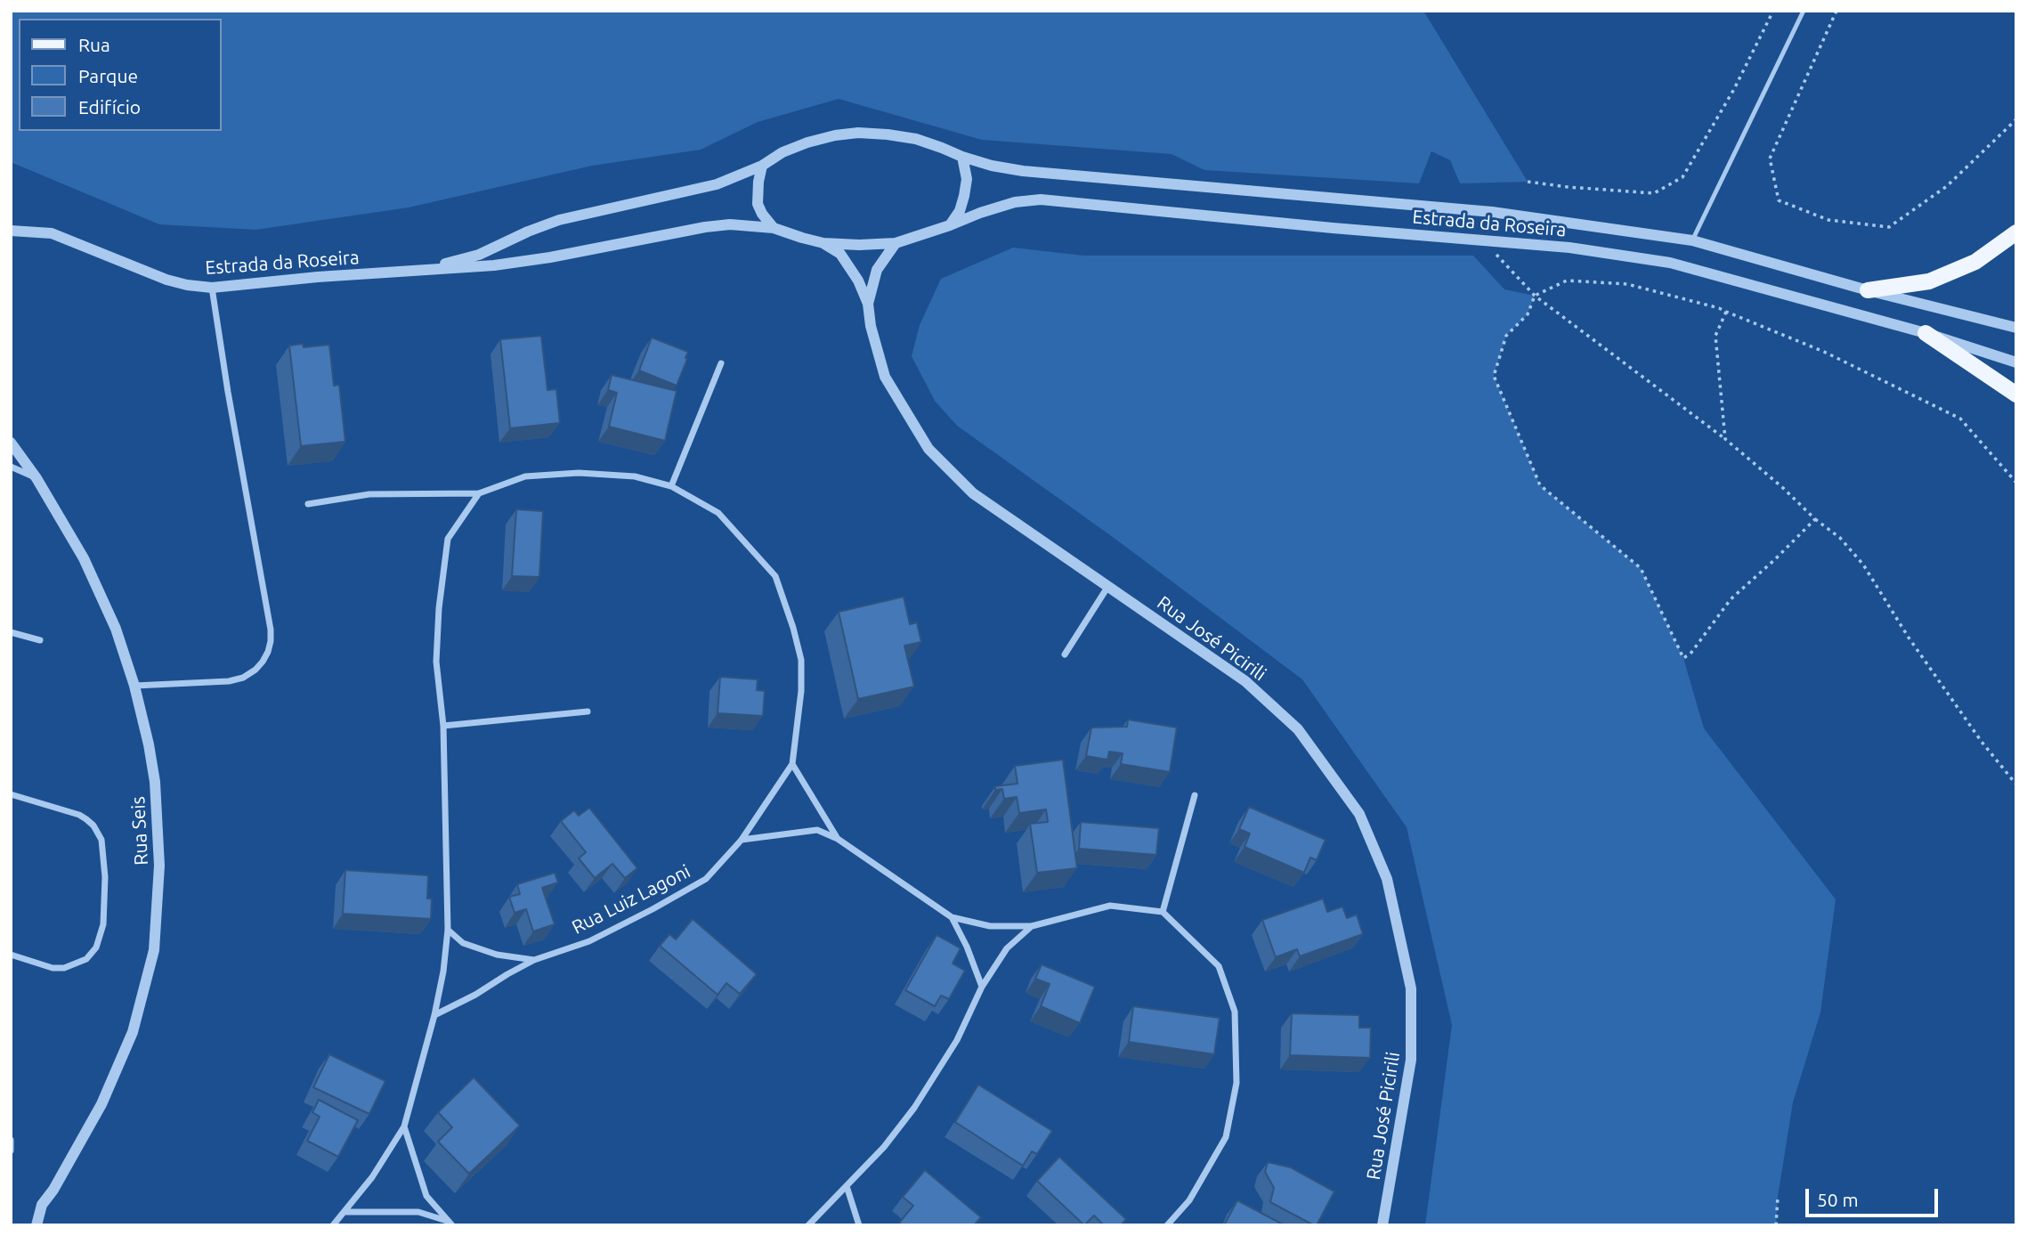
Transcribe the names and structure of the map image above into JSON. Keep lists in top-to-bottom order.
{
  "streets": {
    "street": [
      "Estrada da Roseira",
      "Rua José Picirili",
      "Rua Seis",
      "Rua Luiz Lagoni"
    ]
  },
  "legend": ["Rua", "Parque", "Edifício"],
  "scale_bar": "50 m"
}
